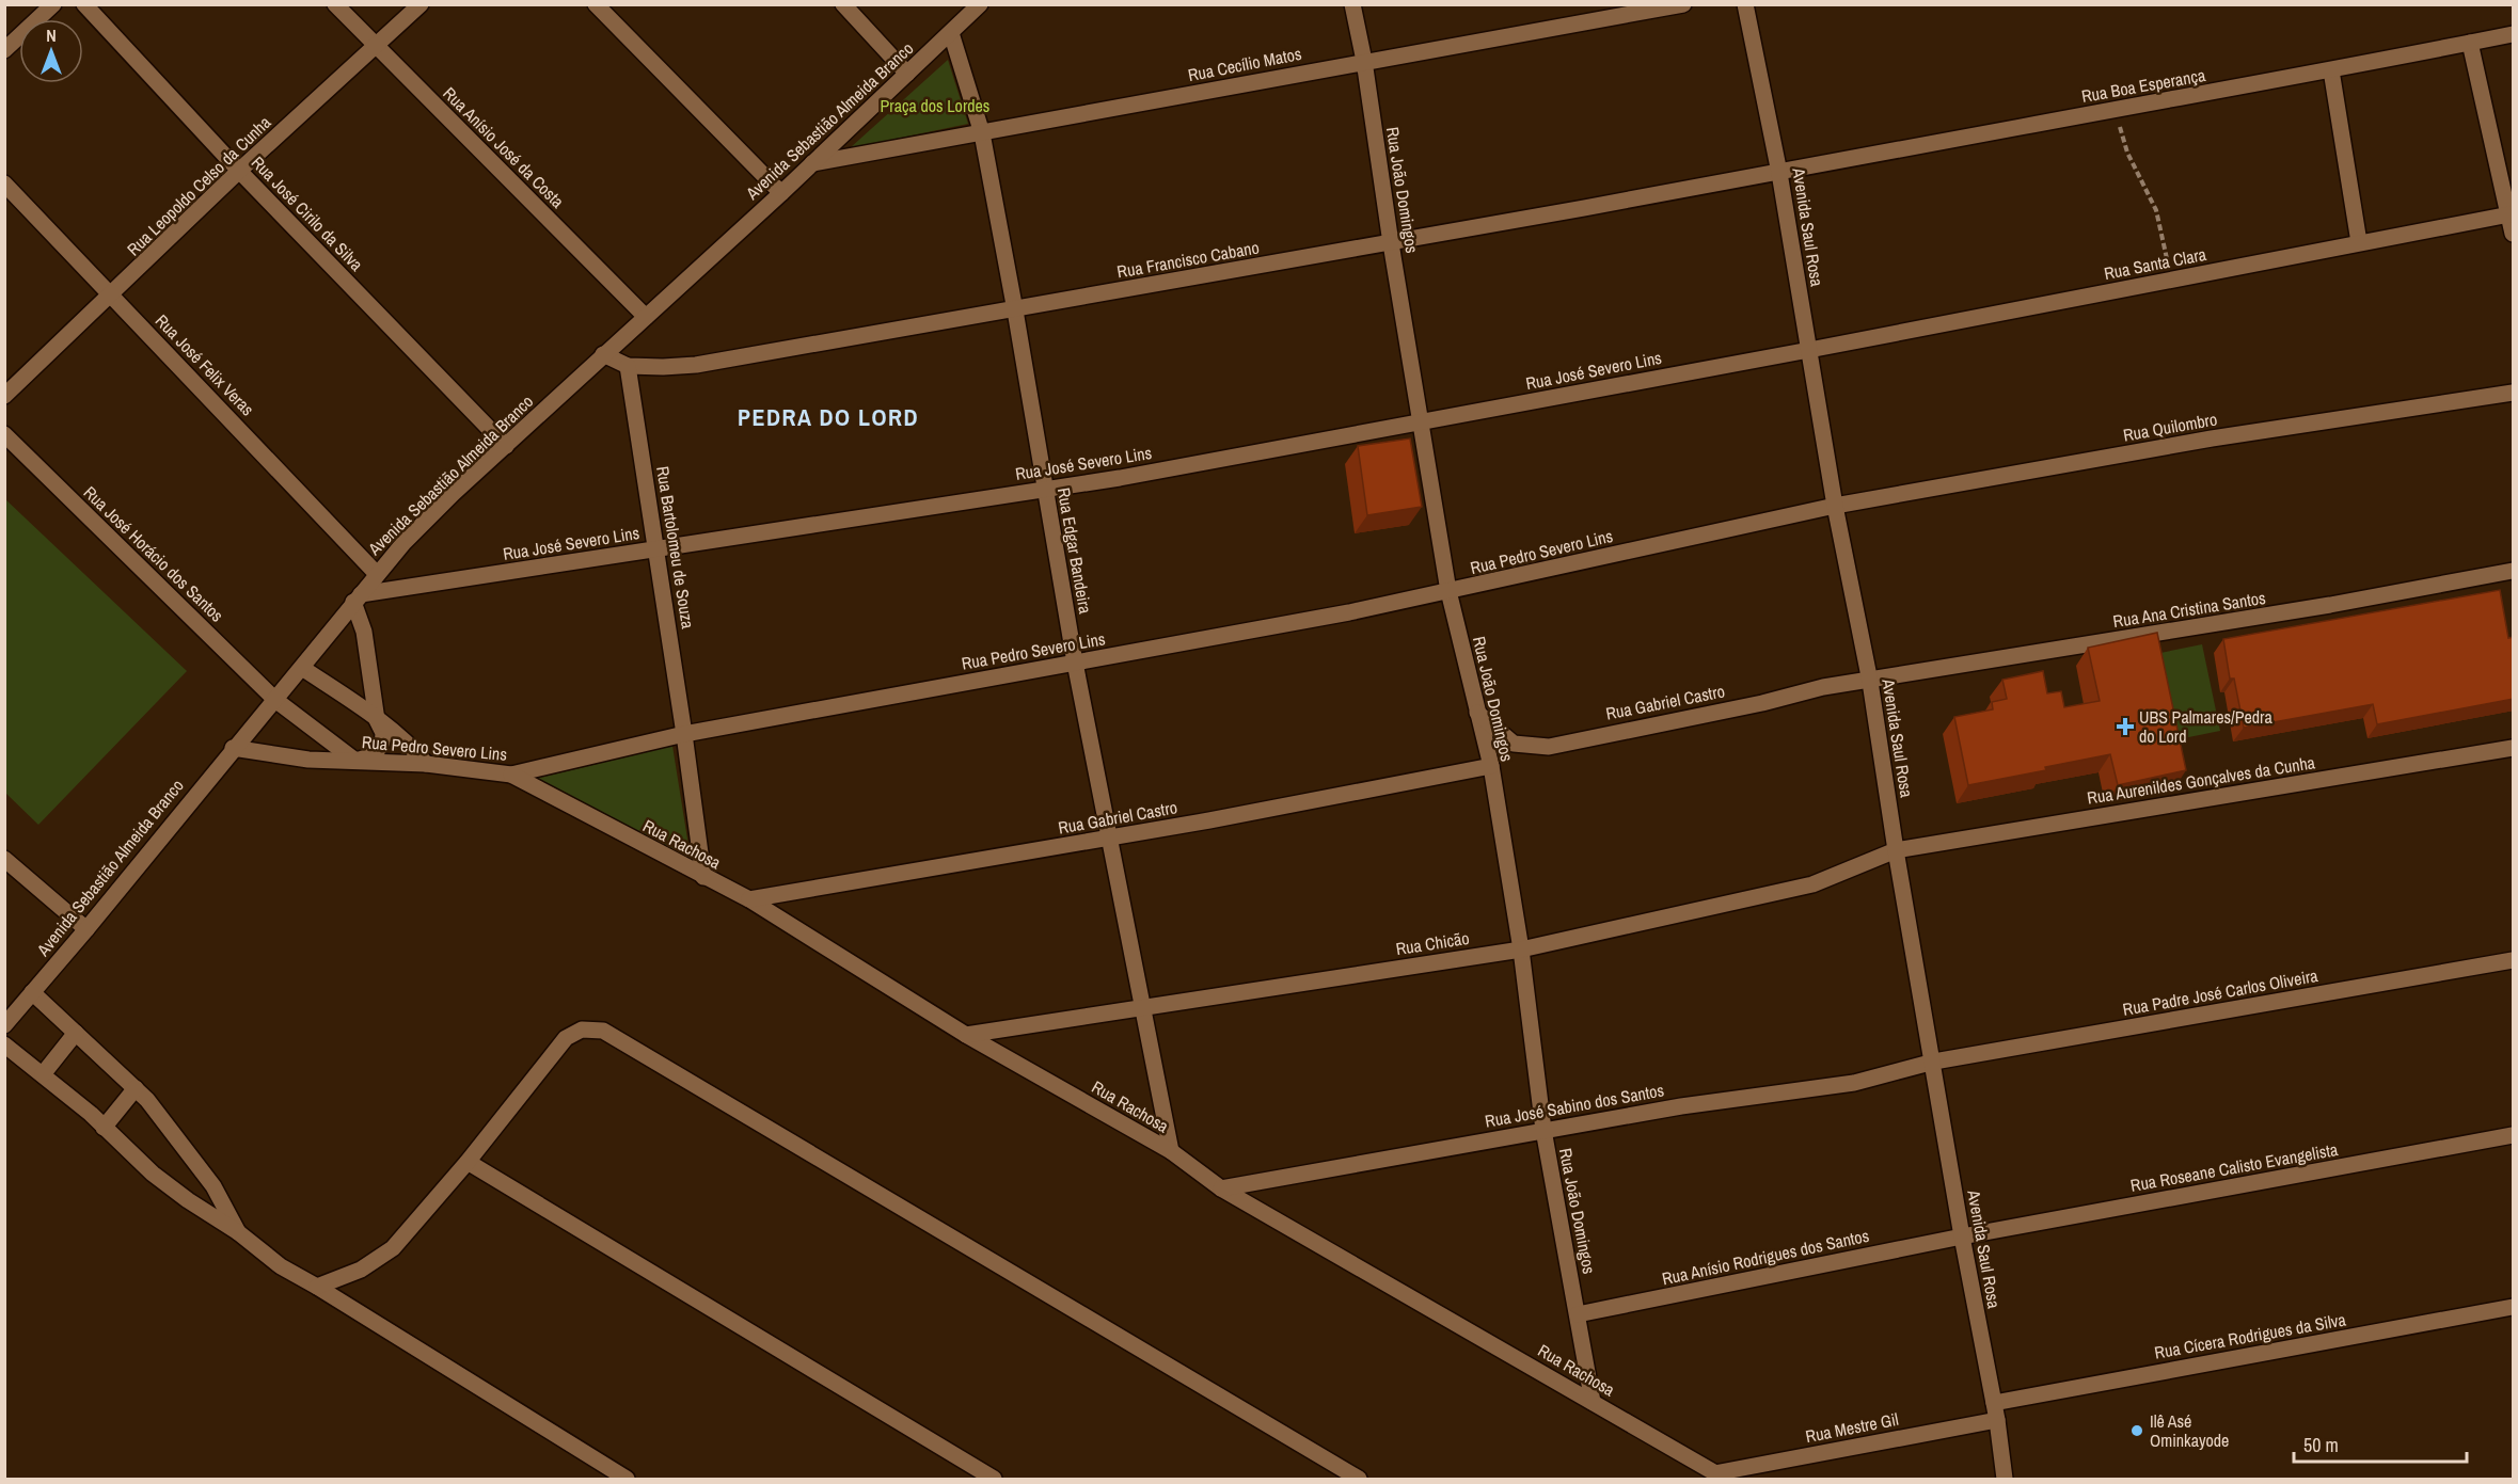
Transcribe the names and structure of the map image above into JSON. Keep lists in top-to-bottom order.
{
  "streets": {
    "street": [
      "Rua Cecílio Matos",
      "Rua Boa Esperança",
      "Avenida Sebastião Almeida Branco",
      "Rua Anísio José da Costa",
      "Rua Leopoldo Celso da Cunha",
      "Rua João Domingos",
      "Rua José Cirilo da Silva",
      "Avenida Saul Rosa",
      "Rua Francisco Cabano",
      "Rua Santa Clara",
      "Rua José Felix Veras",
      "Rua José Severo Lins",
      "Rua Quilombro",
      "Rua Bartolomeu de Souza",
      "Rua Edgar Bandeira",
      "Rua Pedro Severo Lins",
      "Rua José Horácio dos Santos",
      "Rua Ana Cristina Santos",
      "Rua Gabriel Castro",
      "Rua Aurenildes Gonçalves da Cunha",
      "Rua Rachosa",
      "Rua Chicão",
      "Rua Padre José Carlos Oliveira",
      "Rua José Sabino dos Santos",
      "Rua Roseane Calisto Evangelista",
      "Rua Anísio Rodrigues dos Santos",
      "Rua Cícera Rodrigues da Silva",
      "Rua Mestre Gil"
    ]
  },
  "crossings": [
    ["Rua Cecílio Matos", "Avenida Sebastião Almeida Branco"],
    ["Rua Cecílio Matos", "Rua João Domingos"],
    ["Rua Cecílio Matos", "Rua Edgar Bandeira"],
    ["Rua Boa Esperança", "Avenida Saul Rosa"],
    ["Rua Boa Esperança", "Rua Francisco Cabano"],
    ["Avenida Sebastião Almeida Branco", "Rua Anísio José da Costa"],
    ["Avenida Sebastião Almeida Branco", "Rua José Cirilo da Silva"],
    ["Avenida Sebastião Almeida Branco", "Rua Francisco Cabano"],
    ["Avenida Sebastião Almeida Branco", "Rua José Felix Veras"],
    ["Avenida Sebastião Almeida Branco", "Rua José Severo Lins"],
    ["Avenida Sebastião Almeida Branco", "Rua Edgar Bandeira"],
    ["Avenida Sebastião Almeida Branco", "Rua Pedro Severo Lins"],
    ["Avenida Sebastião Almeida Branco", "Rua José Horácio dos Santos"],
    ["Rua Anísio José da Costa", "Rua Leopoldo Celso da Cunha"],
    ["Rua Leopoldo Celso da Cunha", "Rua José Cirilo da Silva"],
    ["Rua Leopoldo Celso da Cunha", "Rua José Felix Veras"],
    ["Rua João Domingos", "Rua Francisco Cabano"],
    ["Rua João Domingos", "Rua José Severo Lins"],
    ["Rua João Domingos", "Rua Pedro Severo Lins"],
    ["Rua João Domingos", "Rua Gabriel Castro"],
    ["Rua João Domingos", "Rua Rachosa"],
    ["Rua João Domingos", "Rua Chicão"],
    ["Rua João Domingos", "Rua José Sabino dos Santos"],
    ["Rua João Domingos", "Rua Anísio Rodrigues dos Santos"],
    ["Avenida Saul Rosa", "Rua Francisco Cabano"],
    ["Avenida Saul Rosa", "Rua Santa Clara"],
    ["Avenida Saul Rosa", "Rua José Severo Lins"],
    ["Avenida Saul Rosa", "Rua Quilombro"],
    ["Avenida Saul Rosa", "Rua Pedro Severo Lins"],
    ["Avenida Saul Rosa", "Rua Ana Cristina Santos"],
    ["Avenida Saul Rosa", "Rua Gabriel Castro"],
    ["Avenida Saul Rosa", "Rua Aurenildes Gonçalves da Cunha"],
    ["Avenida Saul Rosa", "Rua Chicão"],
    ["Avenida Saul Rosa", "Rua Padre José Carlos Oliveira"],
    ["Avenida Saul Rosa", "Rua José Sabino dos Santos"],
    ["Avenida Saul Rosa", "Rua Roseane Calisto Evangelista"],
    ["Avenida Saul Rosa", "Rua Anísio Rodrigues dos Santos"],
    ["Avenida Saul Rosa", "Rua Cícera Rodrigues da Silva"],
    ["Avenida Saul Rosa", "Rua Mestre Gil"],
    ["Rua Francisco Cabano", "Rua Bartolomeu de Souza"],
    ["Rua Francisco Cabano", "Rua Edgar Bandeira"],
    ["Rua Santa Clara", "Rua José Severo Lins"],
    ["Rua José Severo Lins", "Rua Bartolomeu de Souza"],
    ["Rua José Severo Lins", "Rua Edgar Bandeira"],
    ["Rua Quilombro", "Rua Pedro Severo Lins"],
    ["Rua Bartolomeu de Souza", "Rua Pedro Severo Lins"],
    ["Rua Bartolomeu de Souza", "Rua Rachosa"],
    ["Rua Edgar Bandeira", "Rua Pedro Severo Lins"],
    ["Rua Edgar Bandeira", "Rua Gabriel Castro"],
    ["Rua Edgar Bandeira", "Rua Rachosa"],
    ["Rua Edgar Bandeira", "Rua Chicão"],
    ["Rua Pedro Severo Lins", "Rua Rachosa"],
    ["Rua Ana Cristina Santos", "Rua Gabriel Castro"],
    ["Rua Gabriel Castro", "Rua Rachosa"],
    ["Rua Aurenildes Gonçalves da Cunha", "Rua Chicão"],
    ["Rua Rachosa", "Rua Chicão"],
    ["Rua Rachosa", "Rua José Sabino dos Santos"],
    ["Rua Rachosa", "Rua Mestre Gil"],
    ["Rua Padre José Carlos Oliveira", "Rua José Sabino dos Santos"],
    ["Rua Roseane Calisto Evangelista", "Rua Anísio Rodrigues dos Santos"]
  ],
  "districts": ["PEDRA DO LORD"],
  "parks": ["Praça dos Lordes"],
  "places": {
    "health": ["UBS Palmares/Pedra do Lord"],
    "other": ["Ilê Asé Ominkayode"]
  },
  "scale_bar": "50 m",
  "north": "top"
}
